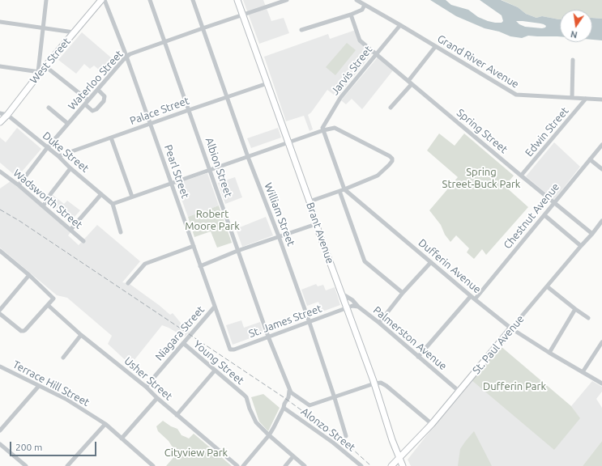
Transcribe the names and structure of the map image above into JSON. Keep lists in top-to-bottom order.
{
  "streets": {
    "main road": ["West Street", "Brant Avenue", "St. Paul Avenue"],
    "street": [
      "Grand River Avenue",
      "Jarvis Street",
      "Waterloo Street",
      "Palace Street",
      "Spring Street",
      "Edwin Street",
      "Duke Street",
      "Albion Street",
      "Pearl Street",
      "Wadsworth Street",
      "William Street",
      "Chestnut Avenue",
      "Dufferin Avenue",
      "St. James Street",
      "Niagara Street",
      "Palmerston Avenue",
      "Young Street",
      "Usher Street",
      "Terrace Hill Street",
      "Alonzo Street"
    ]
  },
  "crossings": [
    ["West Street", "Duke Street"],
    ["Grand River Avenue", "Jarvis Street"],
    ["Grand River Avenue", "Edwin Street"],
    ["Jarvis Street", "Spring Street"],
    ["Waterloo Street", "Duke Street"],
    ["Waterloo Street", "Albion Street"],
    ["Waterloo Street", "Pearl Street"],
    ["Waterloo Street", "Wadsworth Street"],
    ["Waterloo Street", "William Street"],
    ["Waterloo Street", "Brant Avenue"],
    ["Palace Street", "Duke Street"],
    ["Palace Street", "Albion Street"],
    ["Palace Street", "Pearl Street"],
    ["Palace Street", "William Street"],
    ["Palace Street", "Brant Avenue"],
    ["Spring Street", "Edwin Street"],
    ["Spring Street", "Chestnut Avenue"],
    ["Spring Street", "St. Paul Avenue"],
    ["Albion Street", "William Street"],
    ["Albion Street", "St. James Street"],
    ["Pearl Street", "St. James Street"],
    ["Pearl Street", "Niagara Street"],
    ["William Street", "St. James Street"],
    ["Chestnut Avenue", "Dufferin Avenue"],
    ["Brant Avenue", "St. James Street"],
    ["Brant Avenue", "Palmerston Avenue"],
    ["Brant Avenue", "St. Paul Avenue"],
    ["Dufferin Avenue", "St. Paul Avenue"],
    ["St. James Street", "Palmerston Avenue"],
    ["Niagara Street", "Young Street"],
    ["Niagara Street", "Usher Street"],
    ["Palmerston Avenue", "St. Paul Avenue"]
  ],
  "parks": [
    "Spring Street-Buck Park",
    "Robert Moore Park",
    "Dufferin Park",
    "Cityview Park"
  ],
  "scale_bar": "200 m",
  "north": "bottom"
}
